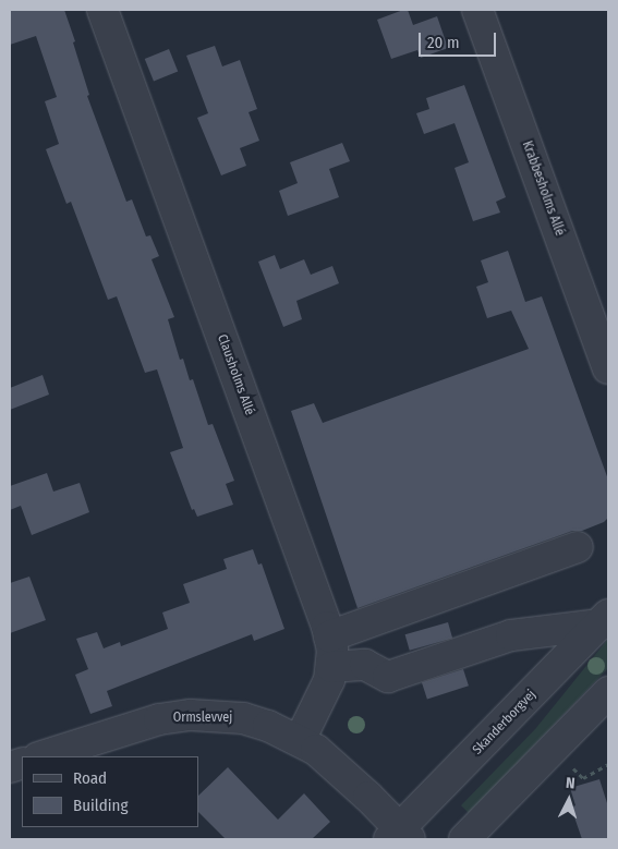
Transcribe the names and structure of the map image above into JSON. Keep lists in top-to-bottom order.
{
  "streets": {
    "street": [
      "Krabbesholms Allé",
      "Clausholms Allé",
      "Ormslevvej",
      "Skanderborgvej"
    ]
  },
  "crossings": [
    ["Clausholms Allé", "Ormslevvej"],
    ["Ormslevvej", "Skanderborgvej"]
  ],
  "legend": ["Road", "Building"],
  "scale_bar": "20 m",
  "north": "top"
}
